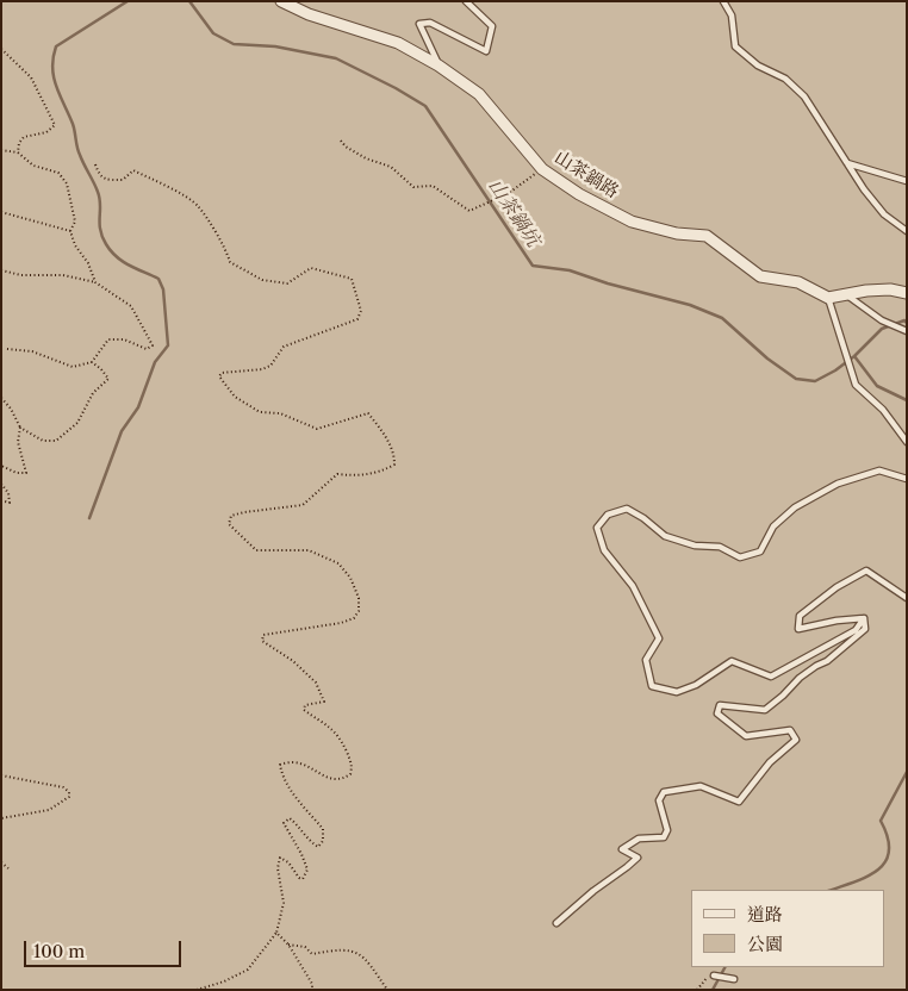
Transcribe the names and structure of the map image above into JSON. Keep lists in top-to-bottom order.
{
  "streets": {
    "street": ["山茶鍋路"]
  },
  "water": ["山茶鍋坑"],
  "legend": ["道路", "公園"],
  "scale_bar": "100 m"
}
